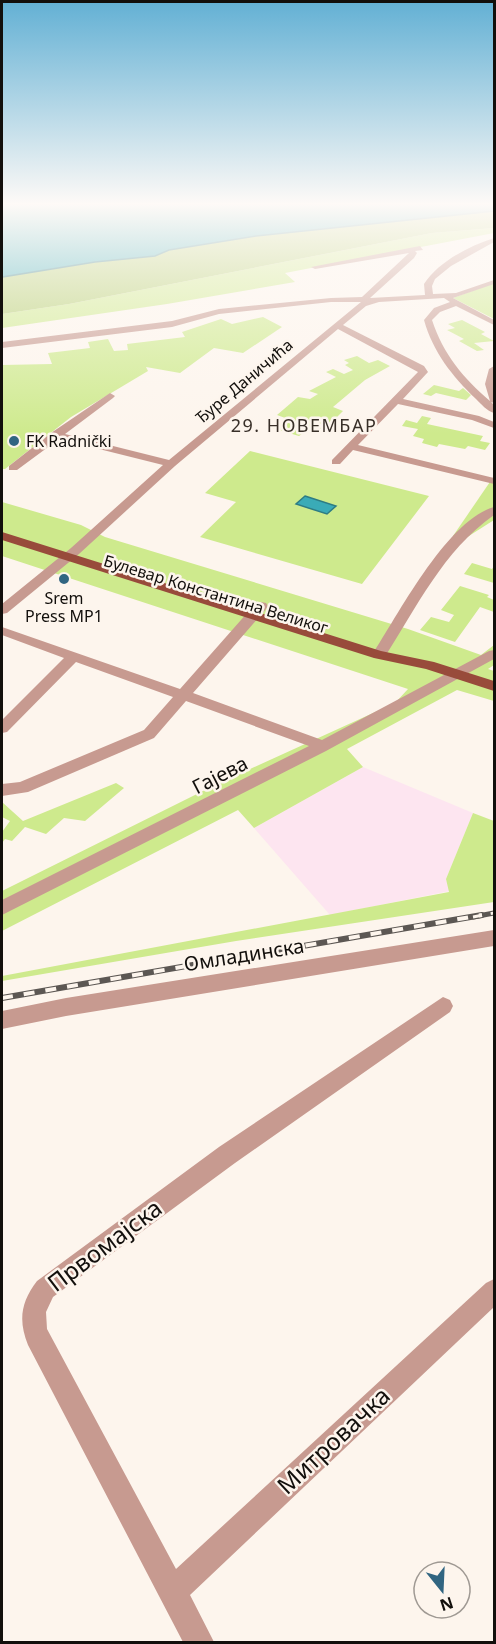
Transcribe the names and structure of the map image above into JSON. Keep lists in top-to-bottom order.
{
  "streets": {
    "main road": ["Булевар Константина Великог"],
    "street": [
      "Ђуре Даничића",
      "Гајева",
      "Омладинска",
      "Првомајска",
      "Митровачка"
    ]
  },
  "crossings": [
    ["Ђуре Даничића", "Булевар Константина Великог"],
    ["Булевар Константина Великог", "Гајева"],
    ["Првомајска", "Митровачка"]
  ],
  "districts": ["29. НОВЕМБАР"],
  "places": ["FK Radnički", "Srem Press MP1"],
  "north": "bottom"
}
